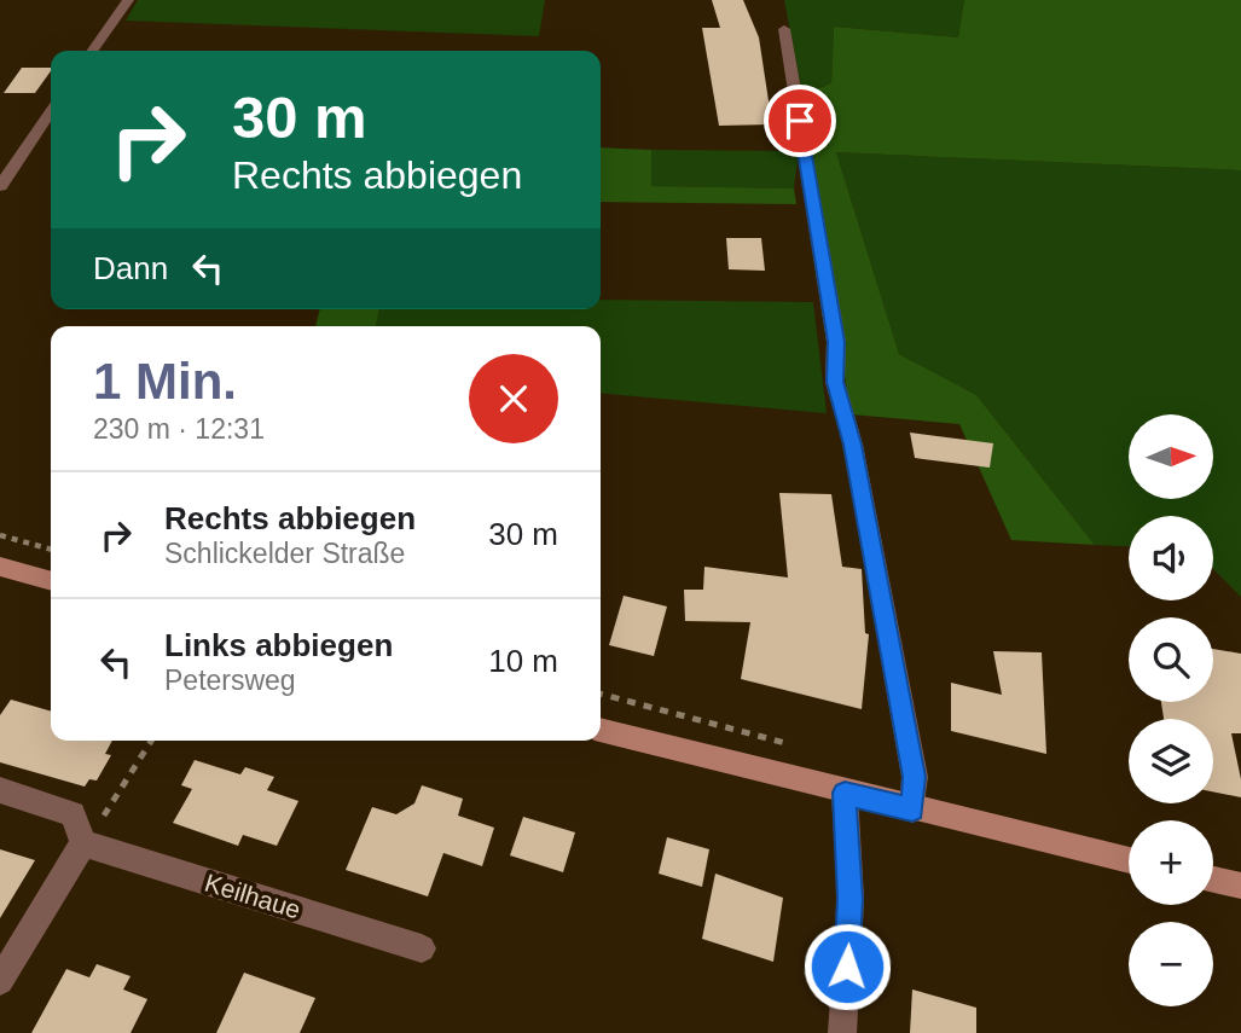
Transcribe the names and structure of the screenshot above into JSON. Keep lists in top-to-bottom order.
{
  "streets": {
    "street": ["Keilhaue"]
  },
  "north": "right",
  "page": {
    "turn": ["30 m", "Rechts abbiegen"],
    "then": "Dann",
    "heading": ["1 Min.", "230 m · 12:31"],
    "map_buttons": ["+", "−"],
    "list": [
      {
        "name": "Rechts abbiegen",
        "note": "Schlickelder Straße",
        "value": "30 m"
      },
      {
        "name": "Links abbiegen",
        "note": "Petersweg",
        "value": "10 m"
      }
    ]
  }
}
